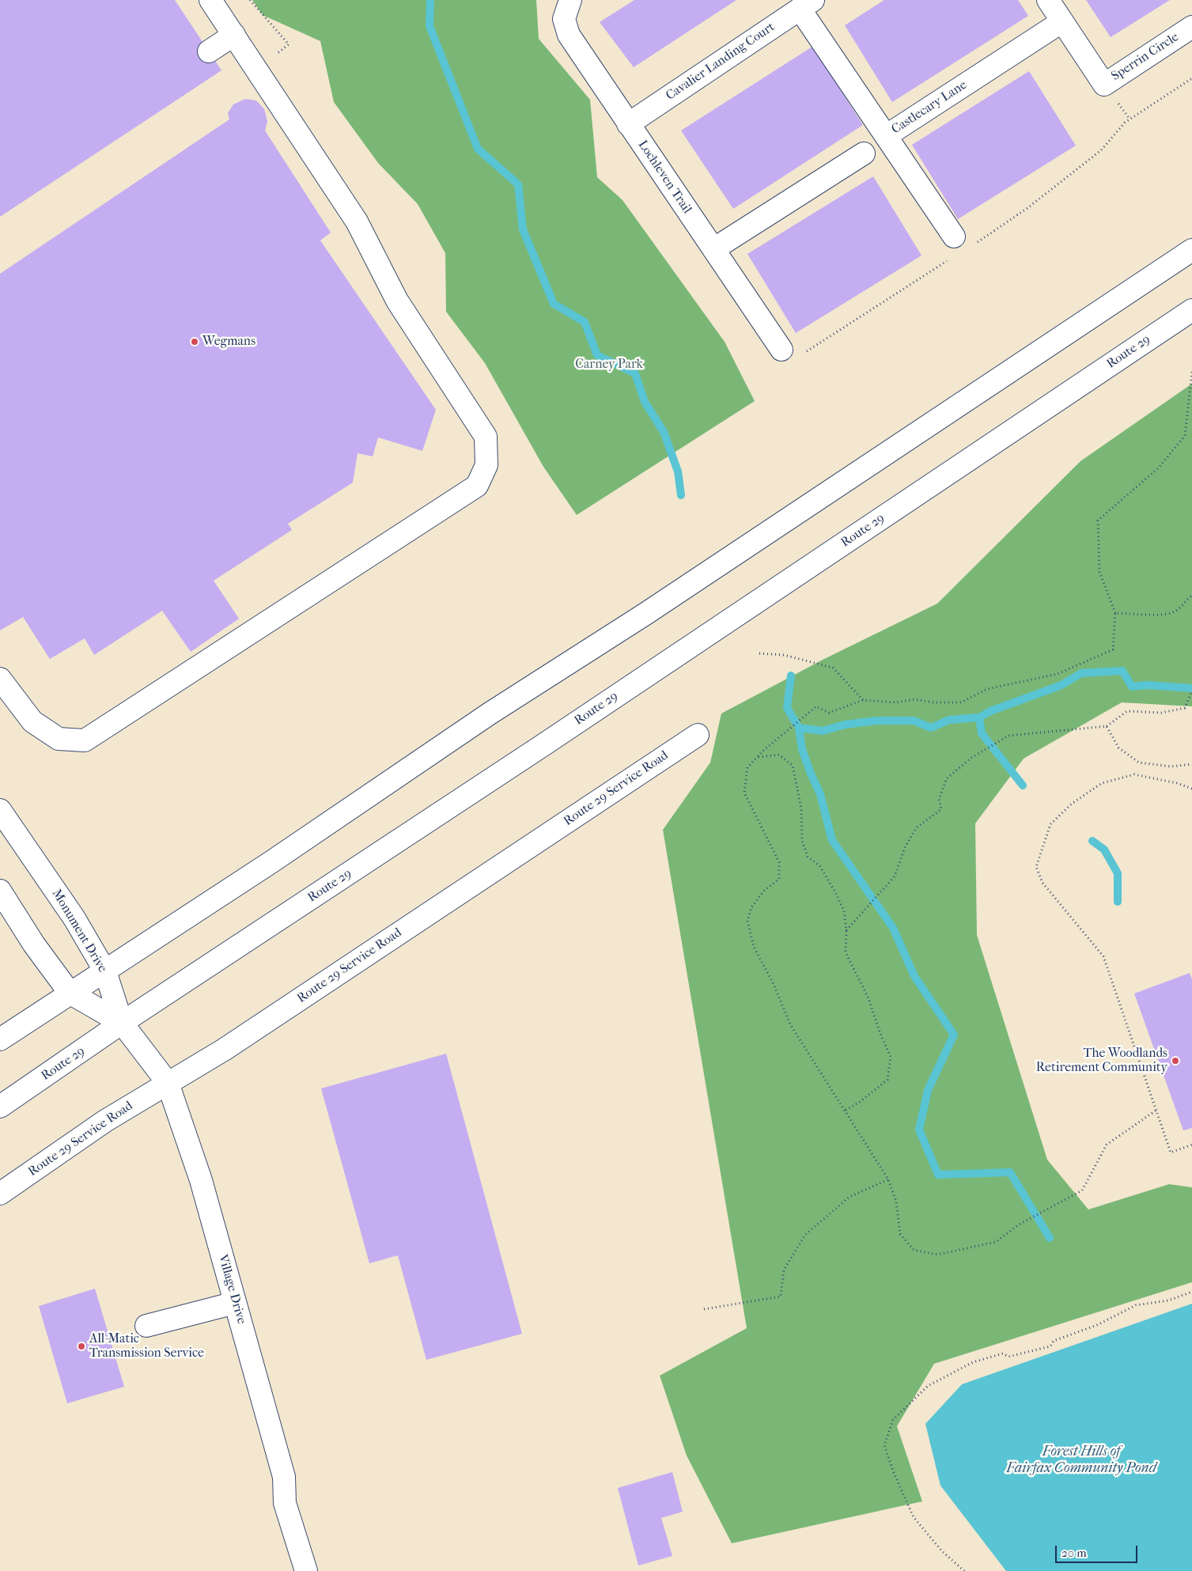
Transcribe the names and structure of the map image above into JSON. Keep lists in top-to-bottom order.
{
  "streets": {
    "main road": [
      "Sperrin Circle",
      "Cavalier Landing Court",
      "Castlecary Lane",
      "Lochleven Trail",
      "Route 29",
      "Route 29 Service Road",
      "Monument Drive",
      "Village Drive"
    ]
  },
  "crossings": [
    ["Sperrin Circle", "Castlecary Lane"],
    ["Cavalier Landing Court", "Castlecary Lane"],
    ["Cavalier Landing Court", "Lochleven Trail"],
    ["Route 29", "Monument Drive"],
    ["Route 29", "Village Drive"],
    ["Route 29 Service Road", "Village Drive"],
    ["Monument Drive", "Village Drive"]
  ],
  "water": ["Forest Hills of Fairfax Community Pond"],
  "parks": ["Carney Park"],
  "places": ["Wegmans", "The Woodlands Retirement Community", "All-Matic Transmission Service"],
  "scale_bar": "20 m"
}
